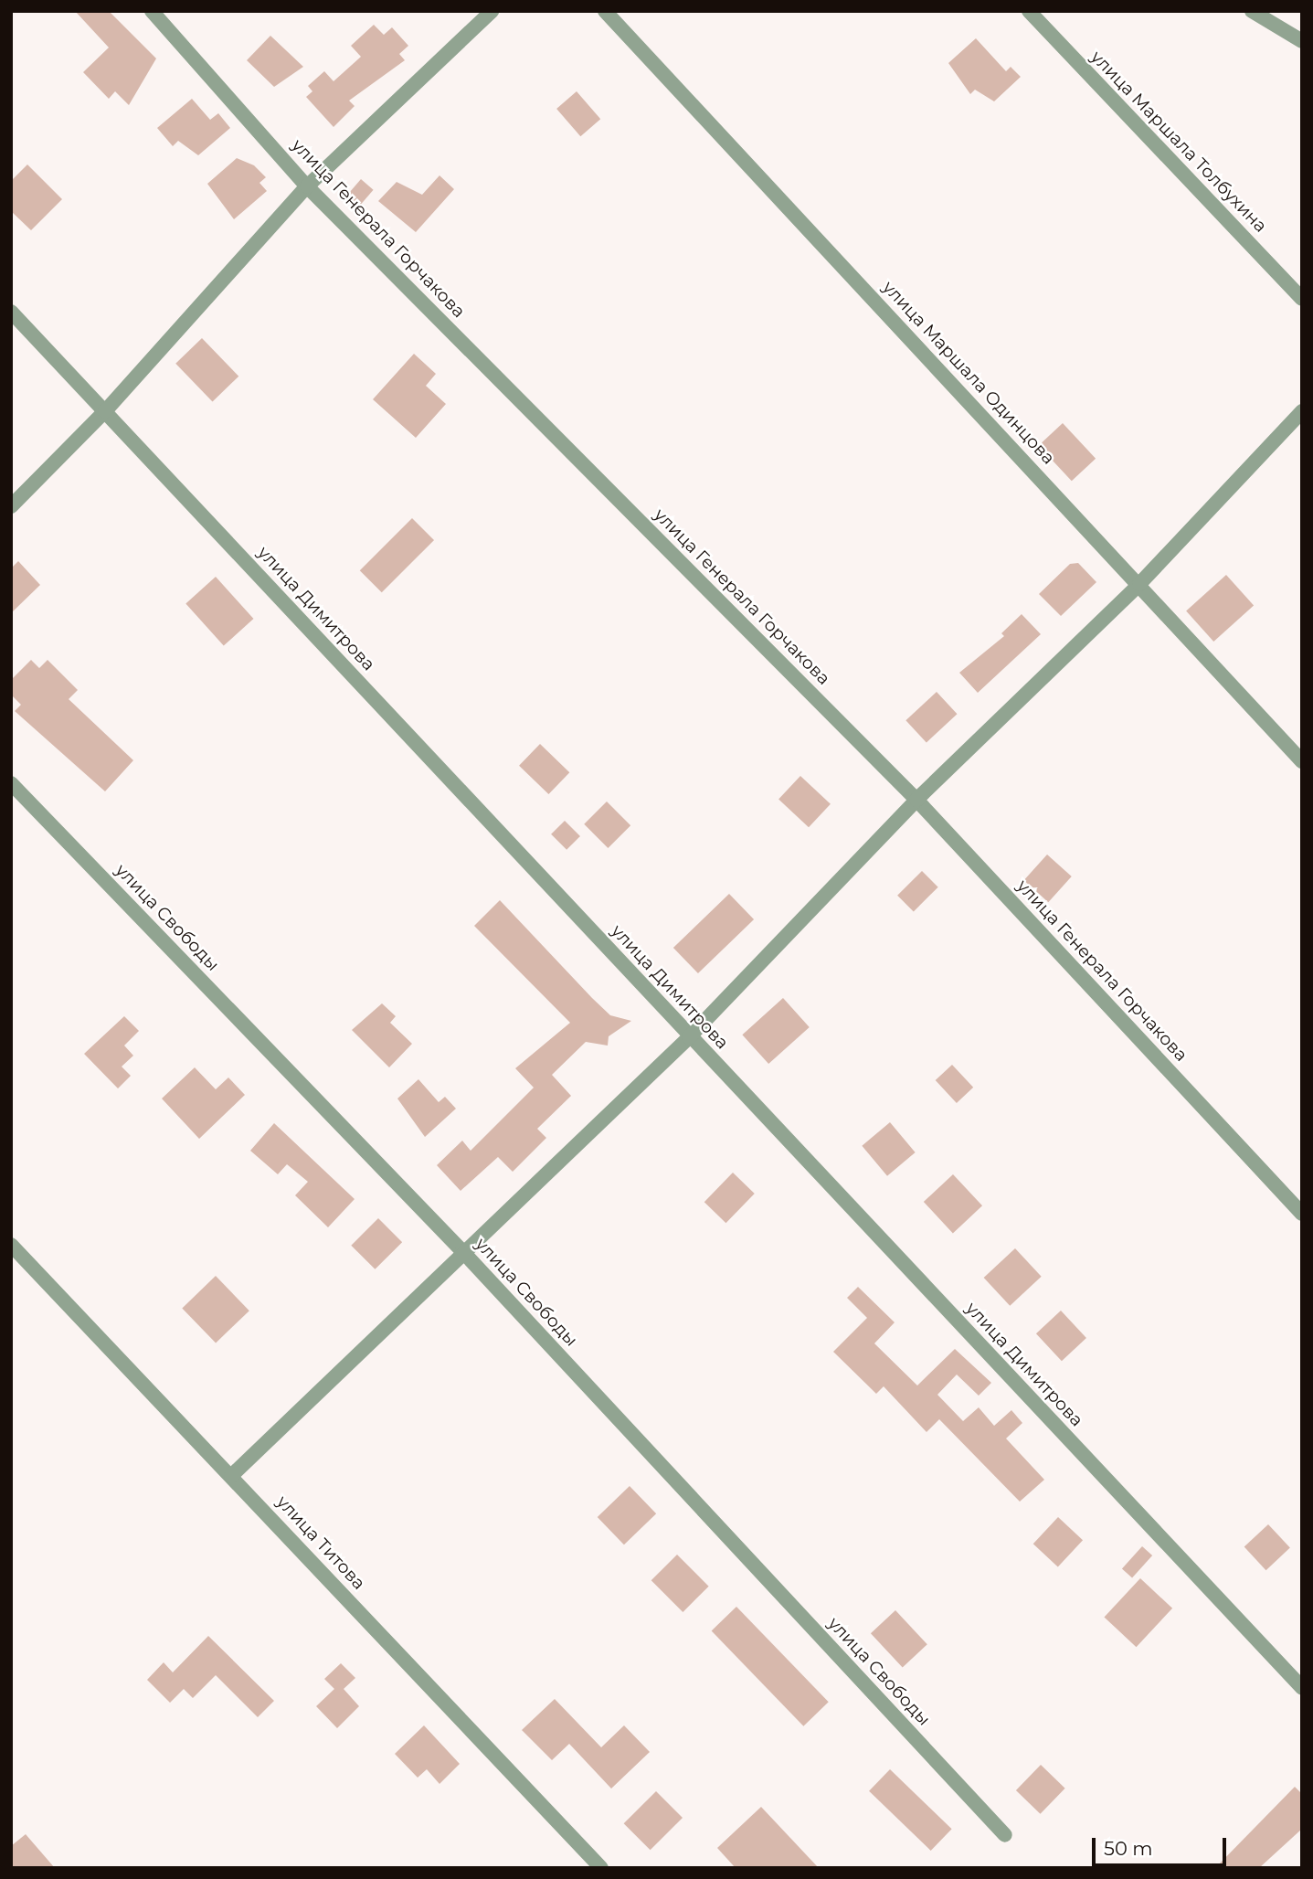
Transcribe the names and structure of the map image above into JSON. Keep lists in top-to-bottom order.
{
  "streets": {
    "street": [
      "улица Маршала Толбухина",
      "улица Генерала Горчакова",
      "улица Маршала Одинцова",
      "улица Димитрова",
      "улица Свободы",
      "улица Титова"
    ]
  },
  "scale_bar": "50 m"
}
